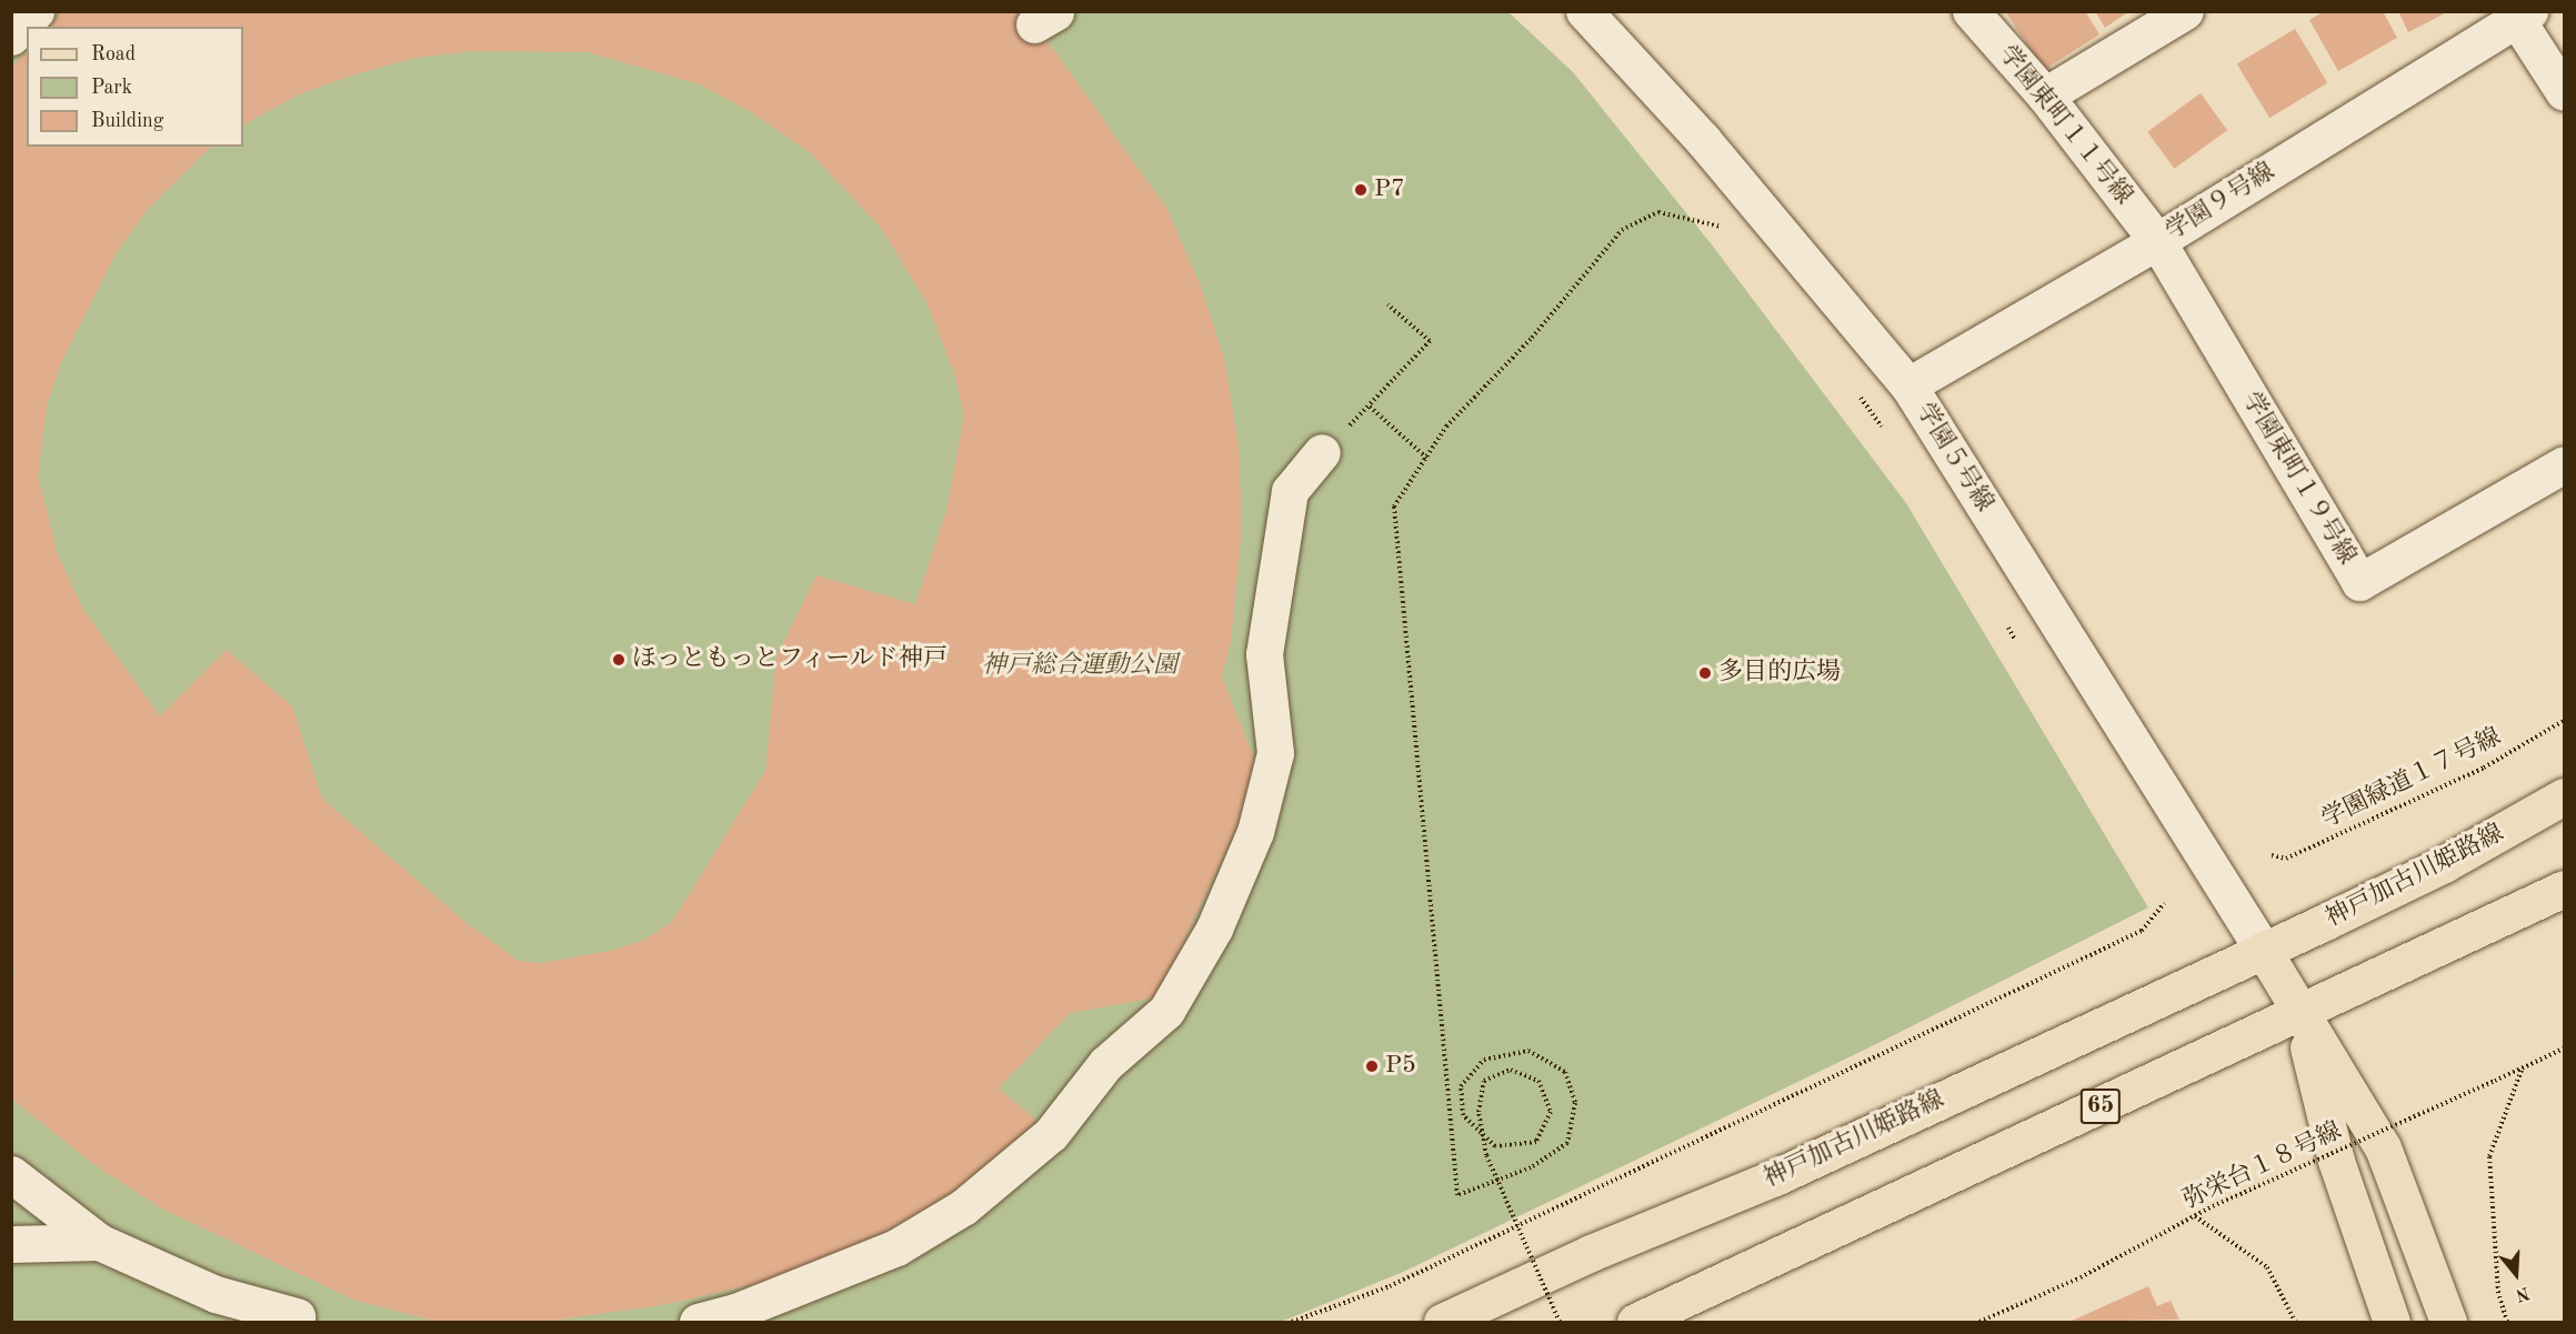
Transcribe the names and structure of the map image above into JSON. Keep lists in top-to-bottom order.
{
  "streets": {
    "main road": ["神戸加古川姫路線", "65"],
    "street": [
      "学園東町１１号線",
      "学園９号線",
      "学園５号線",
      "学園東町１９号線"
    ],
    "path": ["学園緑道１７号線", "弥栄台１８号線"]
  },
  "crossings": [
    ["学園東町１１号線", "学園９号線"],
    ["学園東町１１号線", "学園東町１９号線"],
    ["学園９号線", "学園５号線"],
    ["学園９号線", "学園東町１９号線"],
    ["学園５号線", "神戸加古川姫路線"]
  ],
  "parks": ["神戸総合運動公園"],
  "places": [
    "P7",
    "ほっともっとフィールド神戸",
    "多目的広場",
    "P5"
  ],
  "legend": ["Road", "Park", "Building"],
  "north": "bottom"
}
